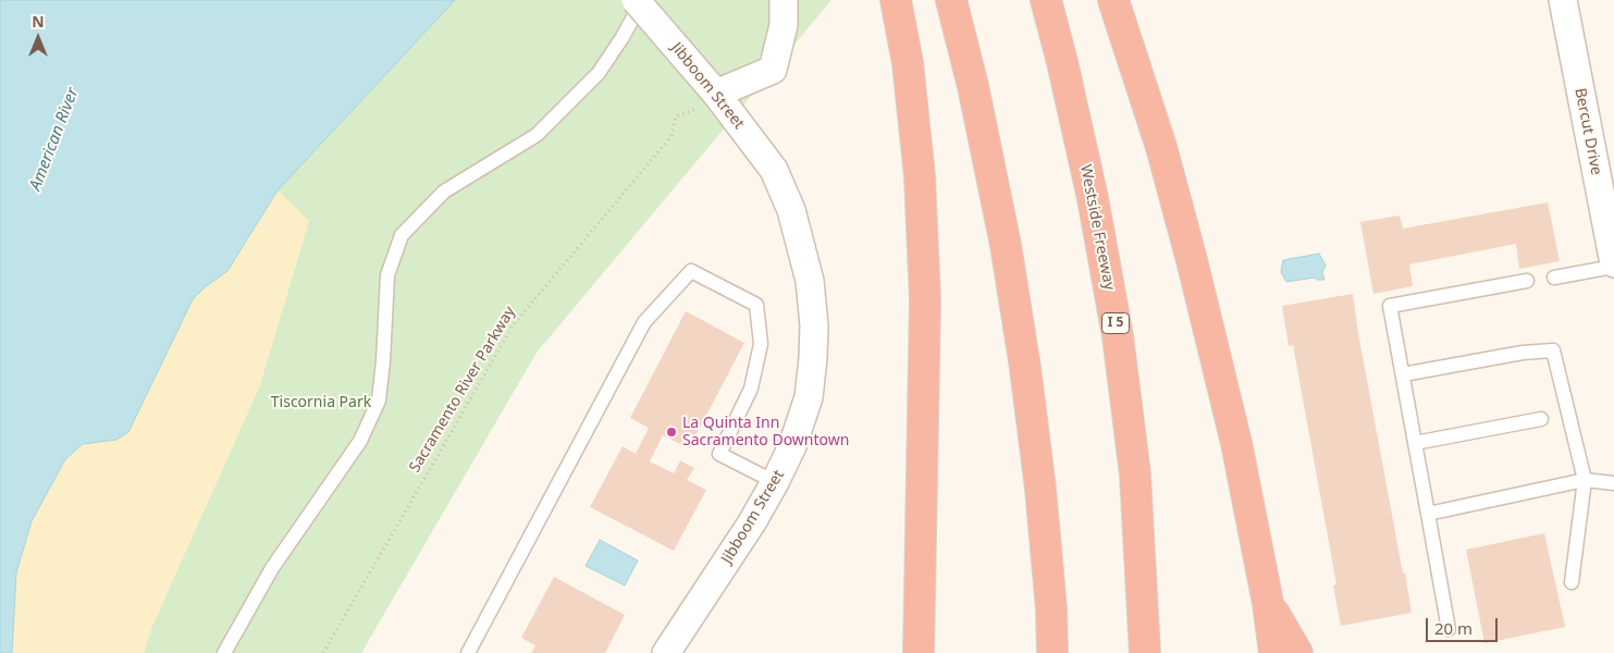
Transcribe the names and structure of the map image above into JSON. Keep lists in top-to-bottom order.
{
  "streets": {
    "highway": ["Westside Freeway", "I 5"],
    "street": ["Jibboom Street", "Bercut Drive"],
    "path": ["Sacramento River Parkway"]
  },
  "crossings": [
    ["Jibboom Street", "Sacramento River Parkway"]
  ],
  "water": ["American River"],
  "parks": ["Tiscornia Park"],
  "places": ["La Quinta Inn Sacramento Downtown"],
  "scale_bar": "20 m",
  "north": "top"
}
